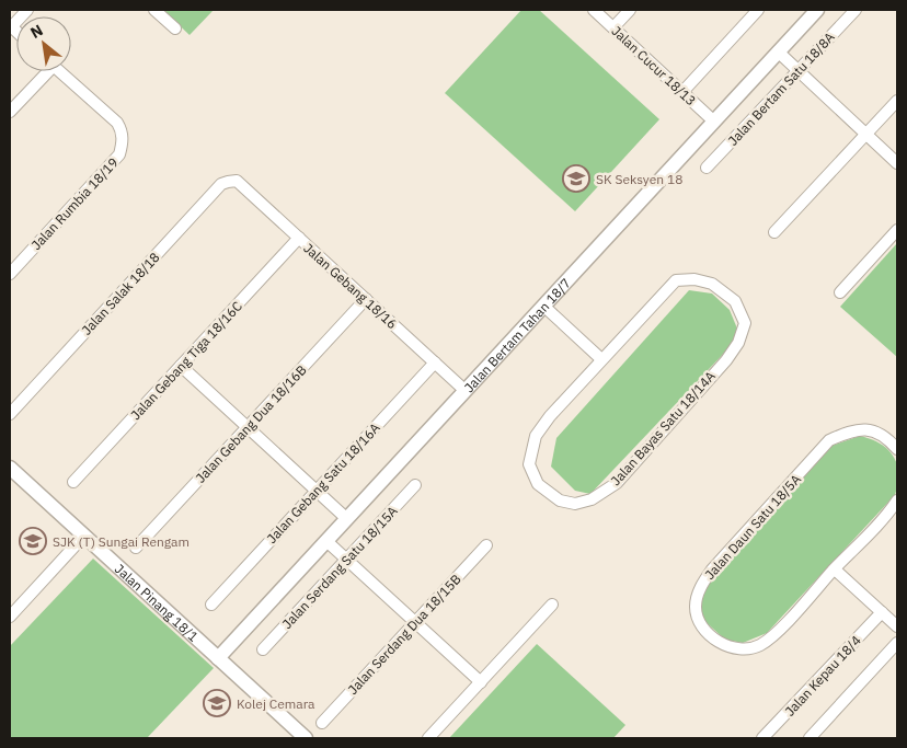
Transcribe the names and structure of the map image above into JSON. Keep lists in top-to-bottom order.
{
  "streets": {
    "street": [
      "Jalan Cucur 18/13",
      "Jalan Bertam Satu 18/8A",
      "Jalan Rumbia 18/19",
      "Jalan Gebang 18/16",
      "Jalan Salak 18/18",
      "Jalan Bertam Tahan 18/7",
      "Jalan Gebang Tiga 18/16C",
      "Jalan Gebang Dua 18/16B",
      "Jalan Bayas Satu 18/14A",
      "Jalan Gebang Satu 18/16A",
      "Jalan Daun Satu 18/5A",
      "Jalan Serdang Satu 18/15A",
      "Jalan Pinang 18/1",
      "Jalan Serdang Dua 18/15B",
      "Jalan Kepau 18/4"
    ]
  },
  "crossings": [
    ["Jalan Cucur 18/13", "Jalan Bertam Tahan 18/7"],
    ["Jalan Gebang 18/16", "Jalan Salak 18/18"],
    ["Jalan Gebang 18/16", "Jalan Bertam Tahan 18/7"],
    ["Jalan Gebang 18/16", "Jalan Gebang Tiga 18/16C"],
    ["Jalan Gebang 18/16", "Jalan Gebang Dua 18/16B"],
    ["Jalan Gebang 18/16", "Jalan Gebang Satu 18/16A"],
    ["Jalan Bertam Tahan 18/7", "Jalan Pinang 18/1"]
  ],
  "places": {
    "school or university": ["SK Seksyen 18", "SJK (T) Sungai Rengam", "Kolej Cemara"]
  },
  "north": "top left"
}
